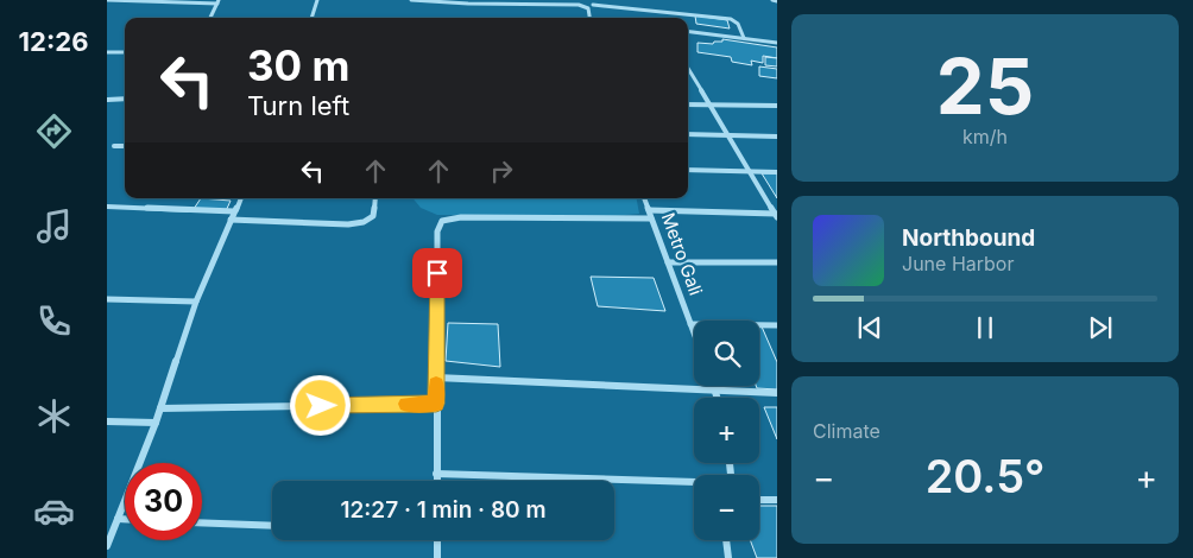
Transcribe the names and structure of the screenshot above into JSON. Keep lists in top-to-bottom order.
{
  "streets": {
    "street": ["Metro Gali"]
  },
  "page": {
    "tabs": "12:26",
    "tile": [
      ["25", "km/h"],
      "Climate"
    ],
    "turn": ["30 m", "Turn left"],
    "song": ["Northbound", "June Harbor"],
    "map_buttons": ["+", "−"],
    "heat": ["−", "20.5°", "+"],
    "limit": "30",
    "trip": "12:27 · 1 min · 80 m"
  }
}
